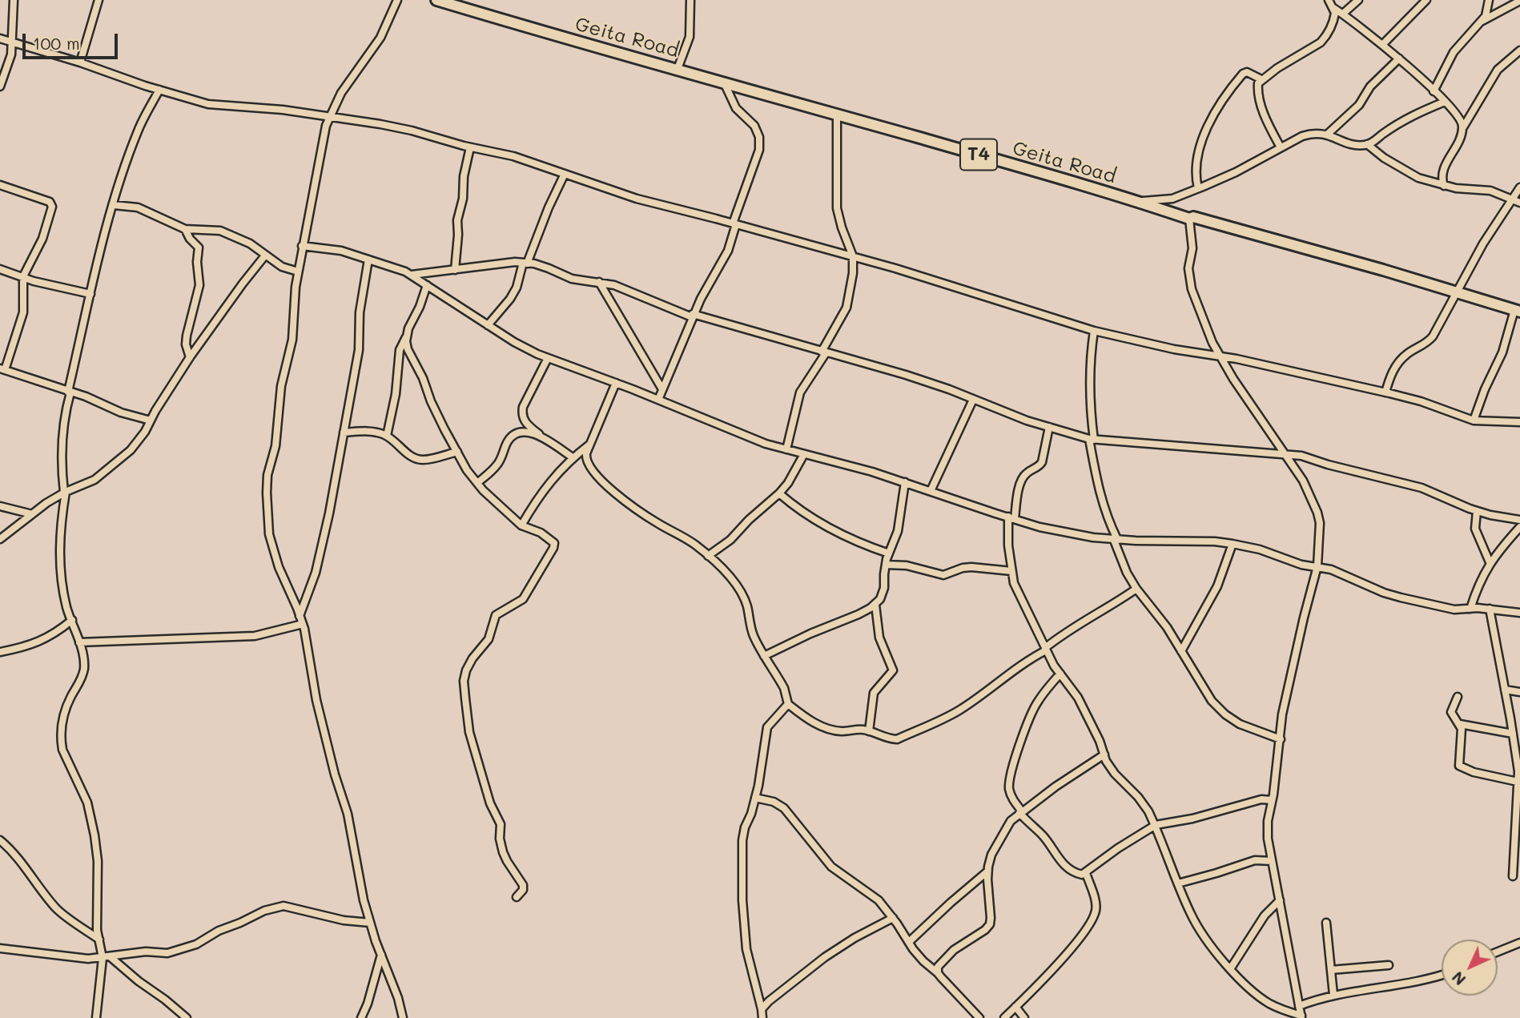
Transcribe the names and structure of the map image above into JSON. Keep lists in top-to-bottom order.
{
  "streets": {
    "highway": ["Geita Road", "T4"]
  },
  "scale_bar": "100 m",
  "north": "bottom left"
}
